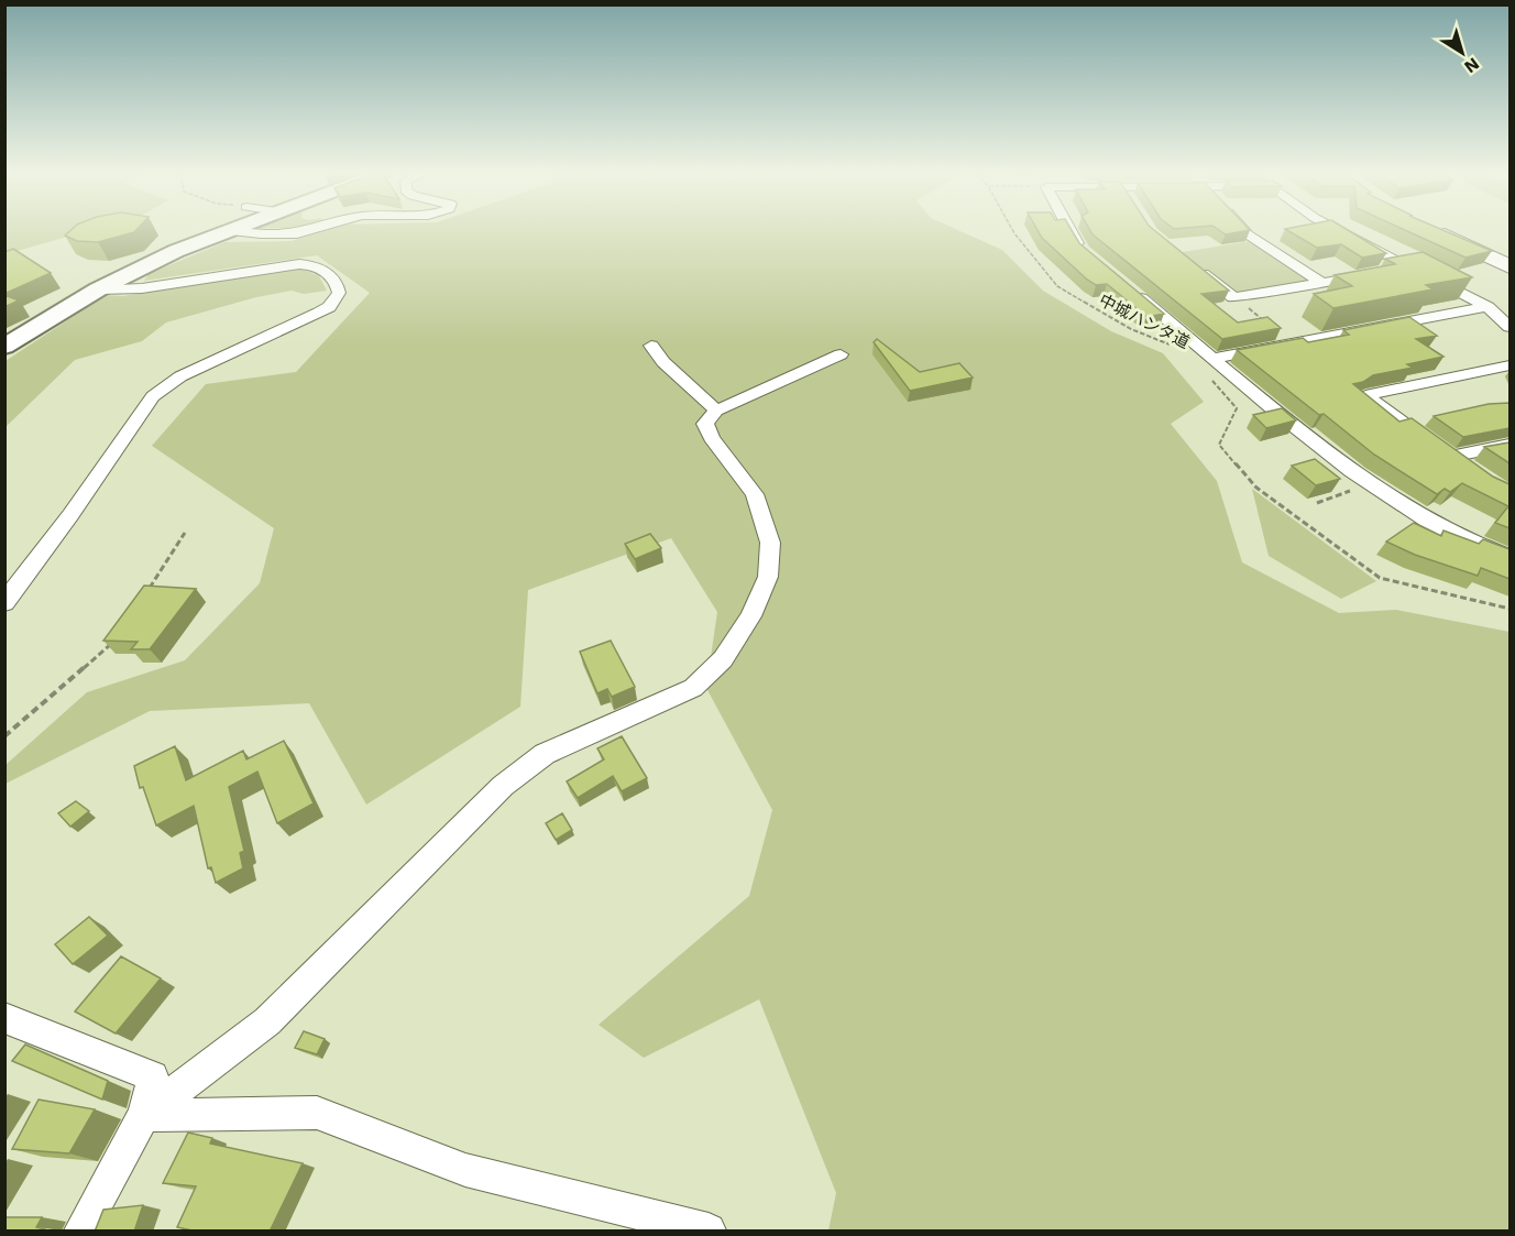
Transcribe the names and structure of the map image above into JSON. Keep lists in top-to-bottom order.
{
  "streets": {
    "path": ["中城ハンタ道"]
  },
  "north": "bottom right"
}
